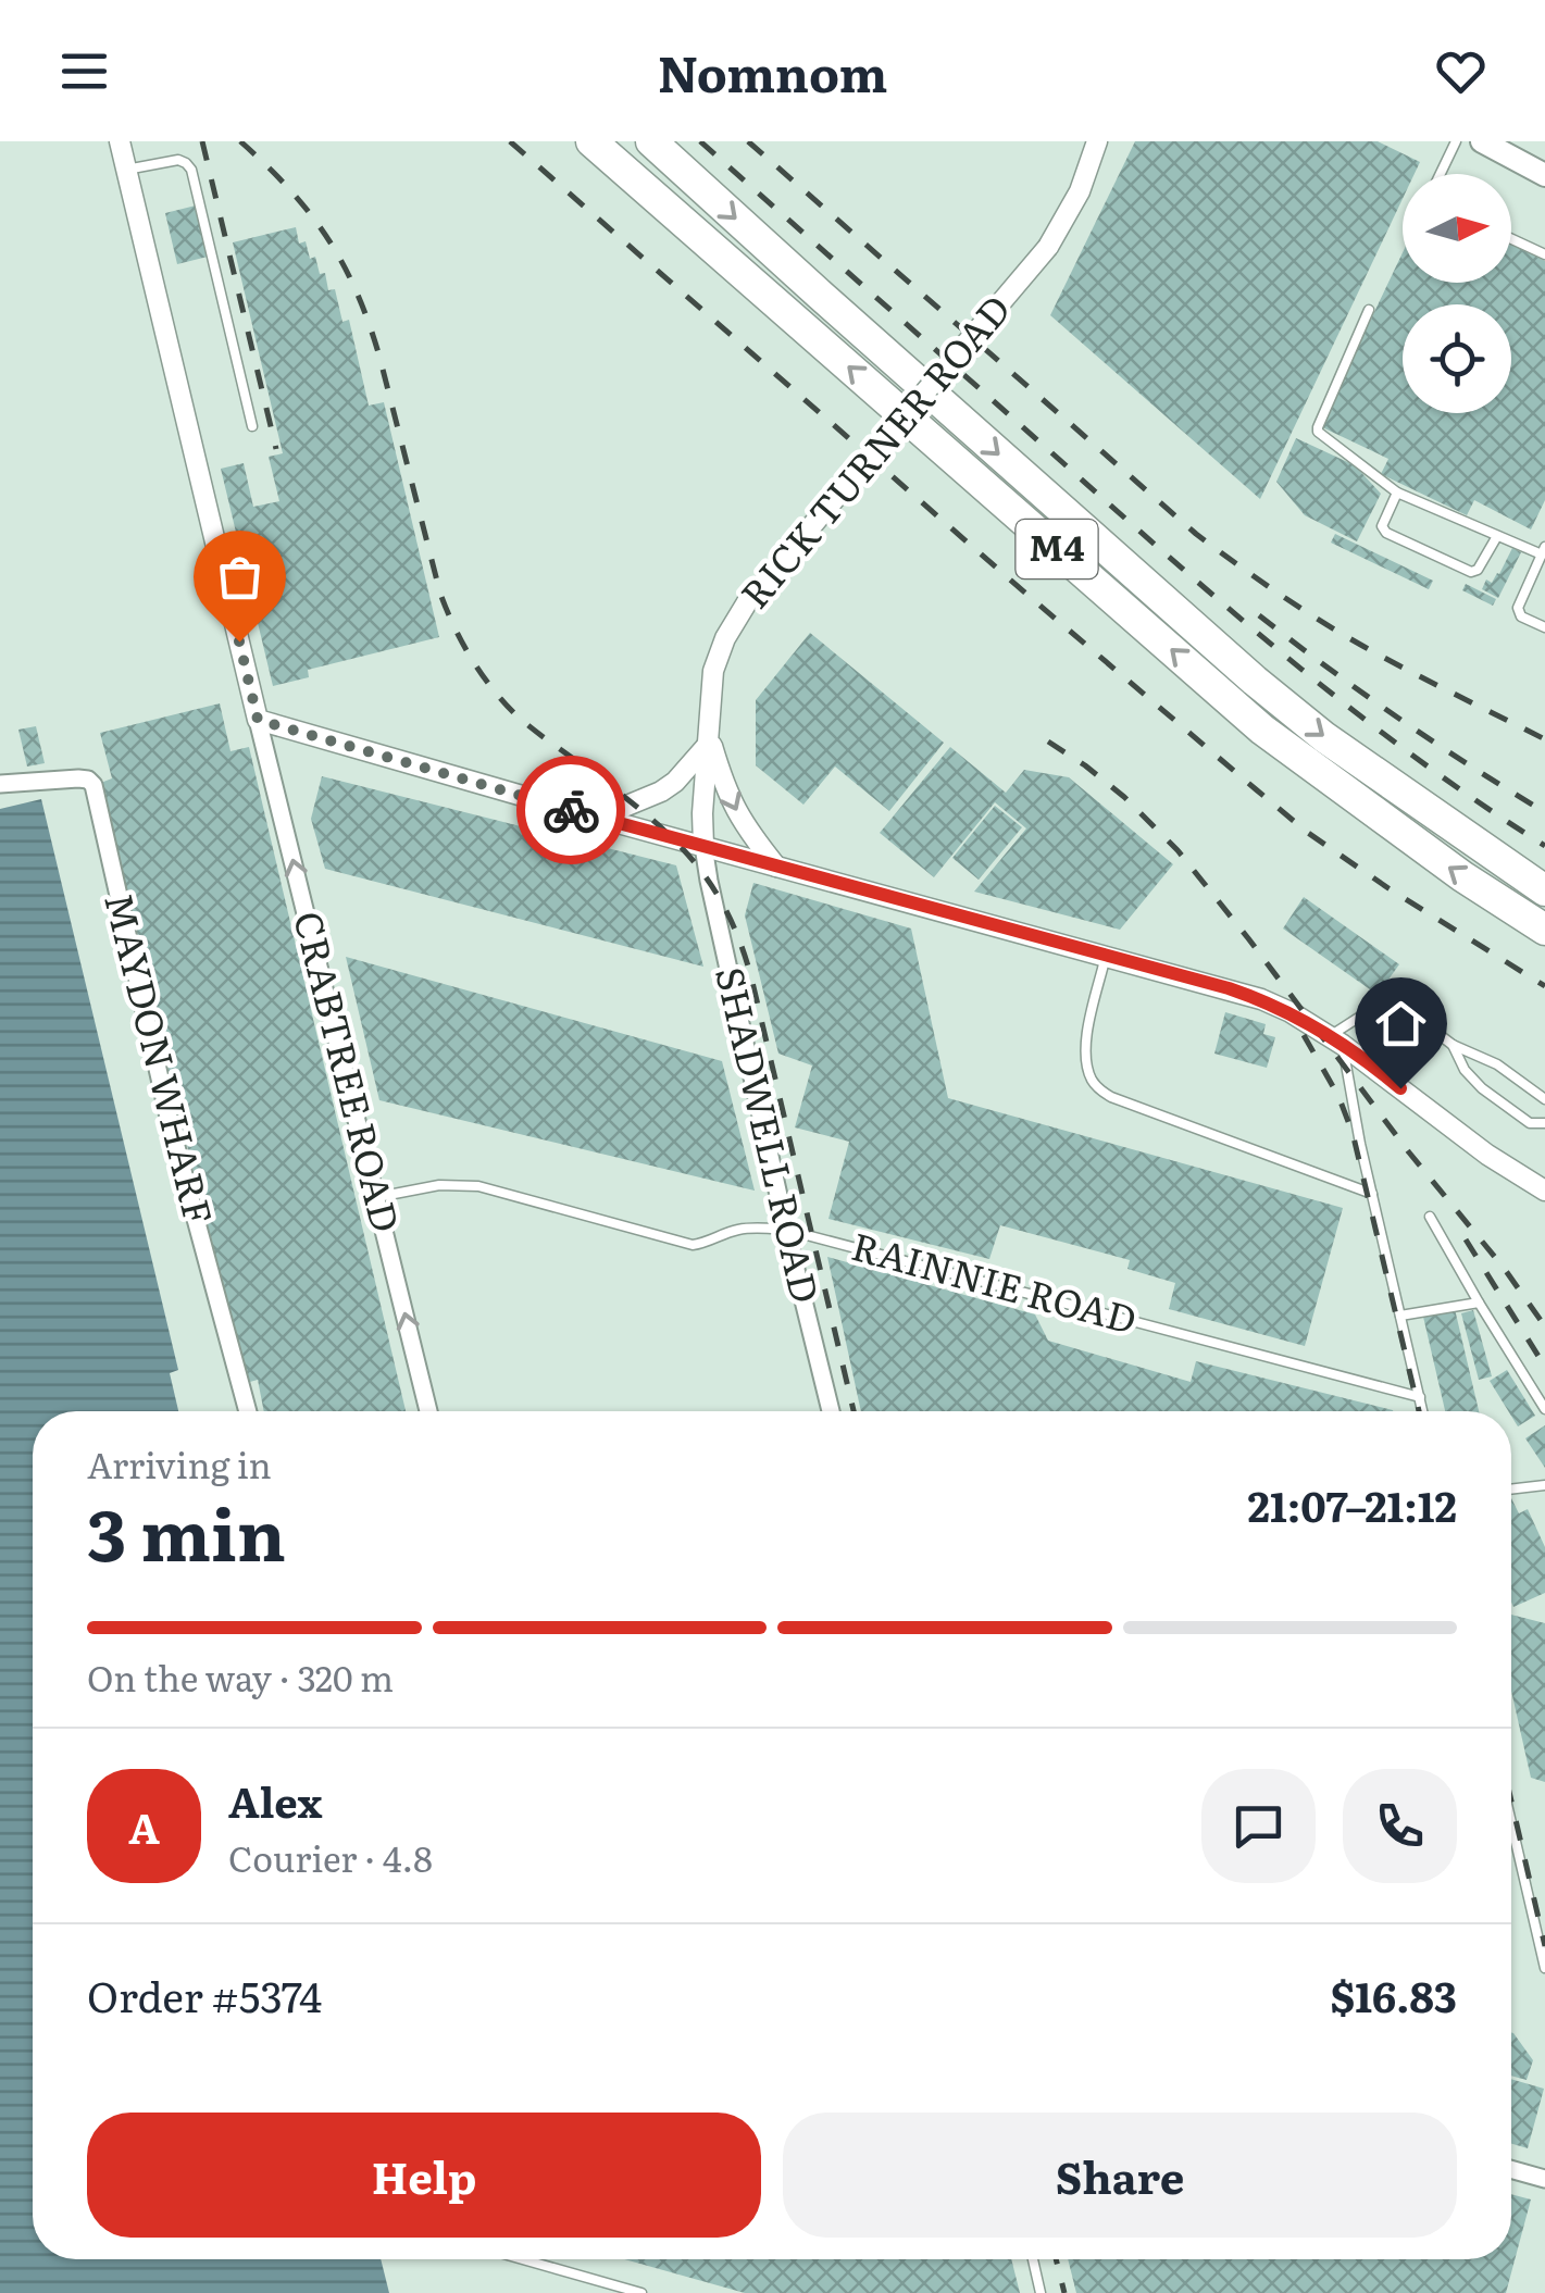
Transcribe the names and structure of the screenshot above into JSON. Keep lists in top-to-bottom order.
{
  "streets": {
    "highway": ["M4"],
    "street": [
      "RICK TURNER ROAD",
      "MAYDON WHARF",
      "CRABTREE ROAD",
      "SHADWELL ROAD"
    ],
    "lane": ["RAINNIE ROAD"]
  },
  "crossings": [
    ["RICK TURNER ROAD", "SHADWELL ROAD"],
    ["CRABTREE ROAD", "RAINNIE ROAD"],
    ["SHADWELL ROAD", "RAINNIE ROAD"]
  ],
  "one_way": ["CRABTREE ROAD"],
  "north": "right",
  "page": {
    "header": "Nomnom",
    "heading": ["3 min", "Arriving in", "21:07–21:12"],
    "panel": [
      "Alex",
      "Courier · 4.8",
      "Order #5374",
      "$16.83"
    ],
    "bar": "On the way · 320 m",
    "round": "A",
    "buttons": ["Help", "Share"]
  }
}
